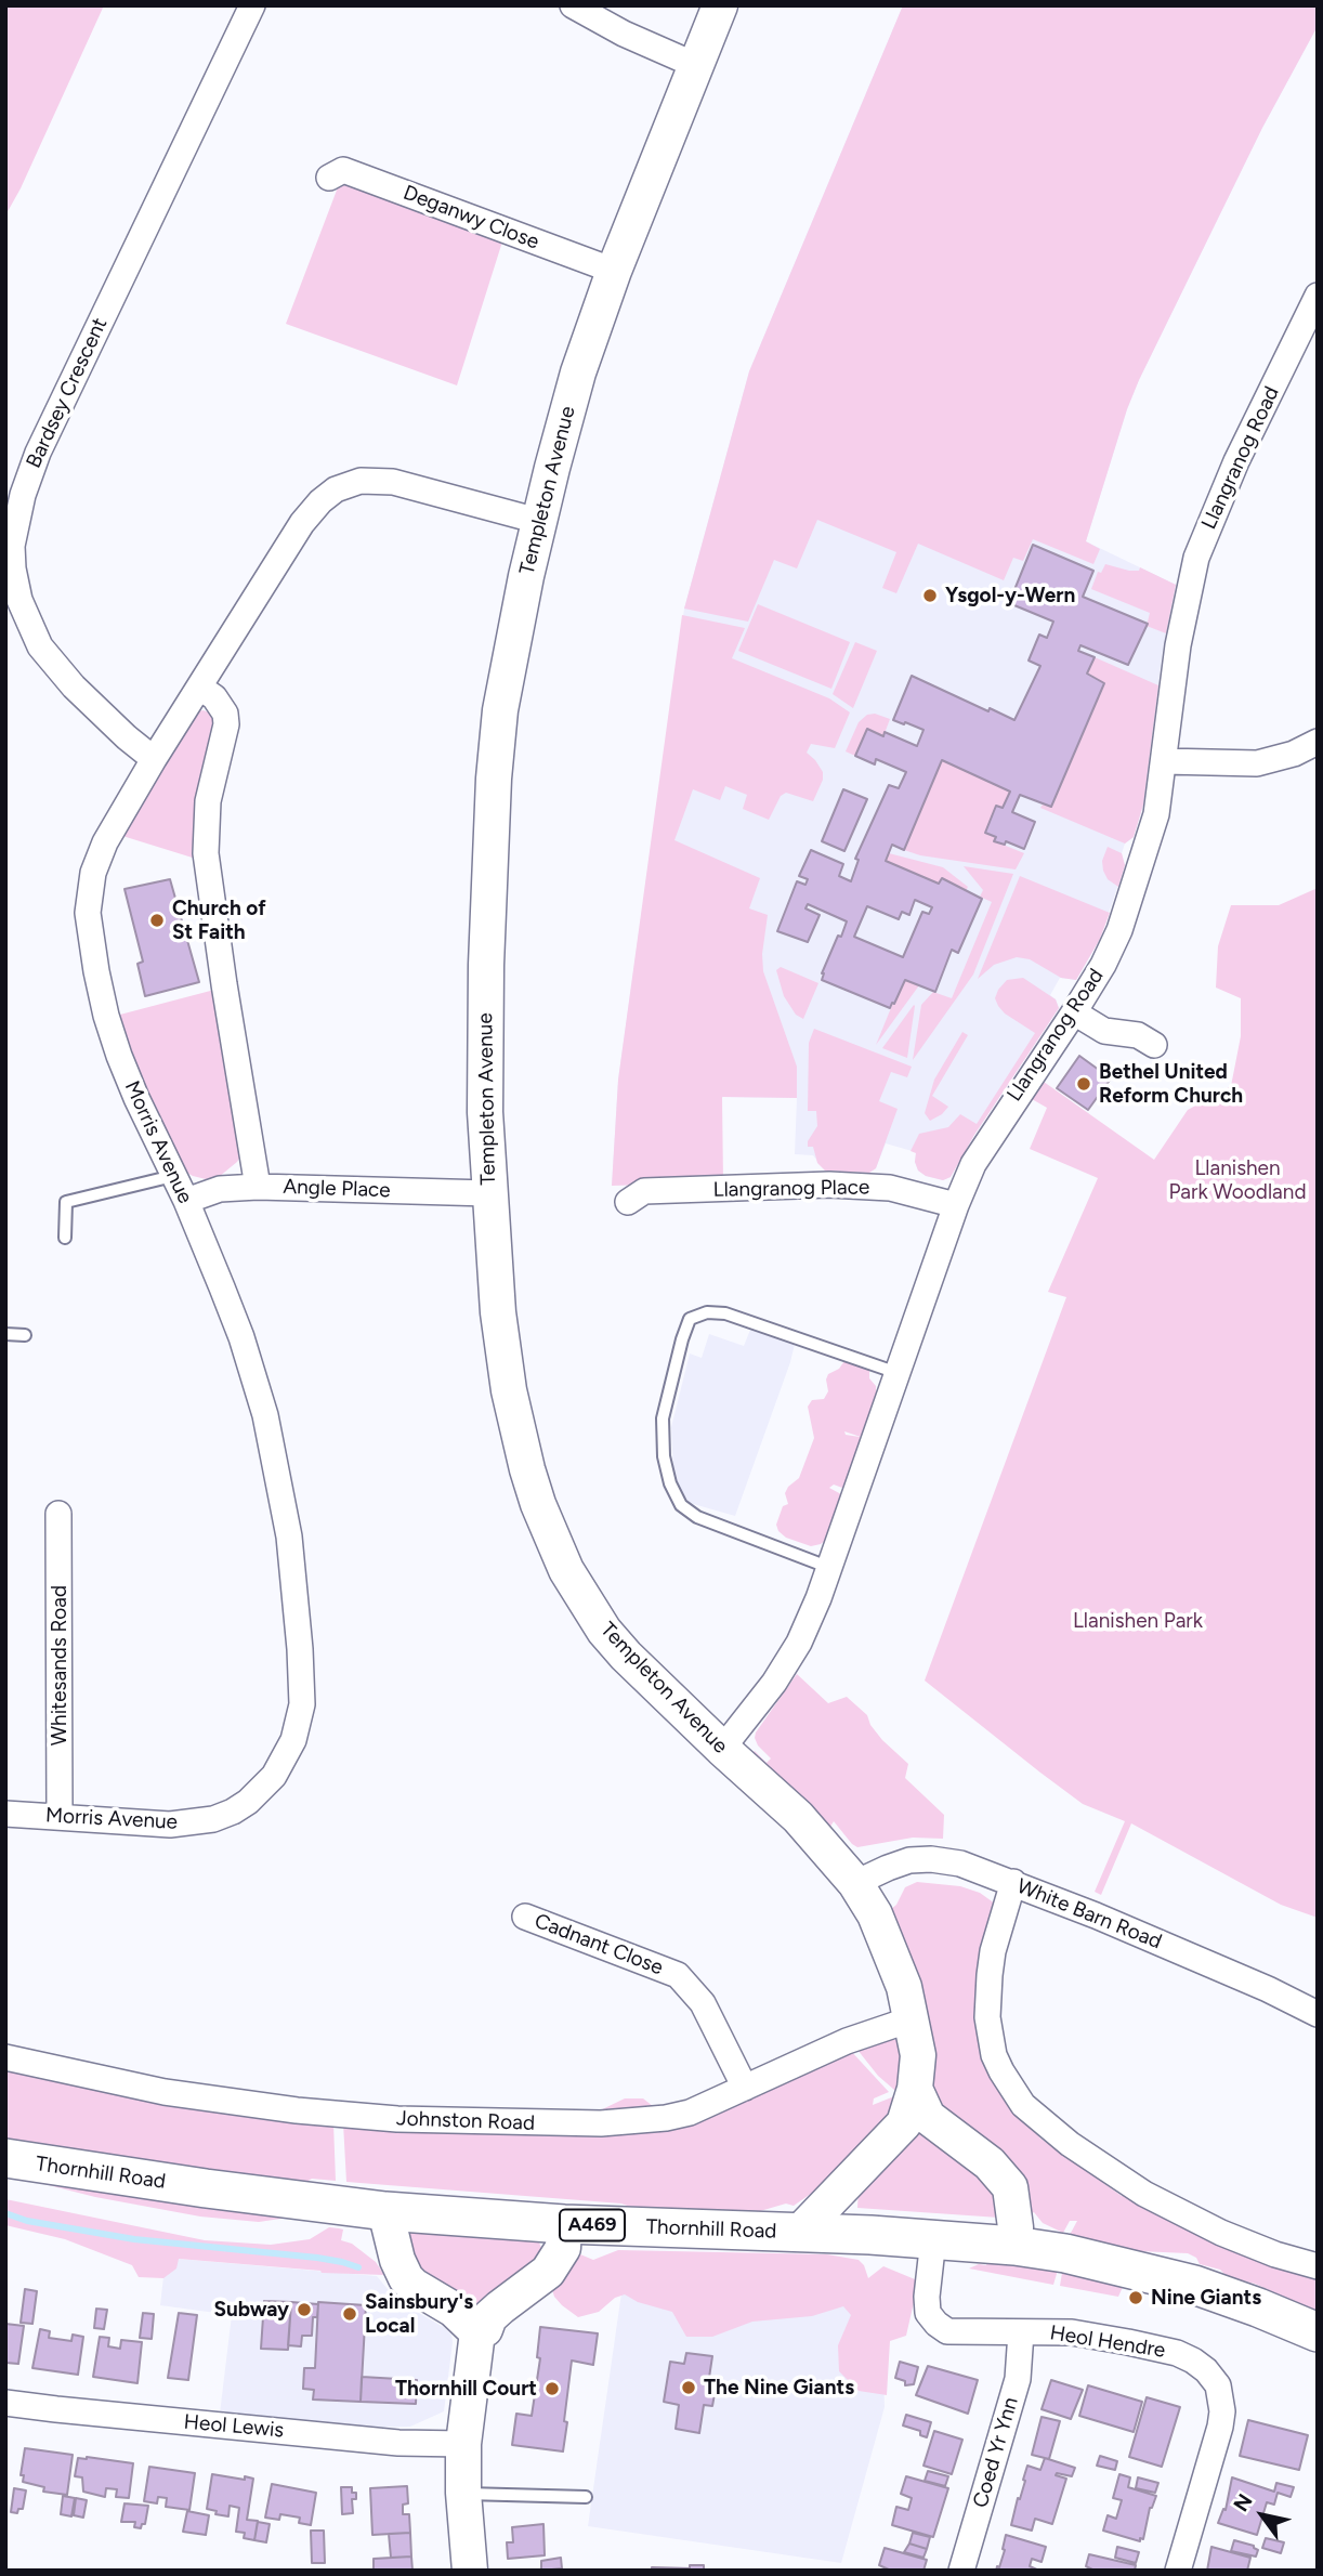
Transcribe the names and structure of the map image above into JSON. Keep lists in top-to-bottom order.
{
  "streets": {
    "main road": ["Thornhill Road", "A469"],
    "street": [
      "Deganwy Close",
      "Bardsey Crescent",
      "Llangranog Road",
      "Templeton Avenue",
      "Morris Avenue",
      "Angle Place",
      "Llangranog Place",
      "Whitesands Road",
      "White Barn Road",
      "Cadnant Close",
      "Johnston Road",
      "Heol Hendre",
      "Heol Lewis",
      "Coed Yr Ynn"
    ]
  },
  "crossings": [
    ["Deganwy Close", "Templeton Avenue"],
    ["Bardsey Crescent", "Morris Avenue"],
    ["Llangranog Road", "Templeton Avenue"],
    ["Llangranog Road", "Llangranog Place"],
    ["Templeton Avenue", "Morris Avenue"],
    ["Templeton Avenue", "Angle Place"],
    ["Templeton Avenue", "White Barn Road"],
    ["Templeton Avenue", "Johnston Road"],
    ["Templeton Avenue", "Thornhill Road"],
    ["Morris Avenue", "Angle Place"],
    ["Morris Avenue", "Whitesands Road"],
    ["Cadnant Close", "Johnston Road"],
    ["Heol Hendre", "Coed Yr Ynn"]
  ],
  "parks": ["Llanishen Park Woodland", "Llanishen Park"],
  "places": [
    "Ysgol-y-Wern",
    "Church of St Faith",
    "Bethel United Reform Church",
    "Nine Giants",
    "Subway",
    "Sainsbury's Local",
    "The Nine Giants",
    "Thornhill Court"
  ],
  "north": "top left"
}
